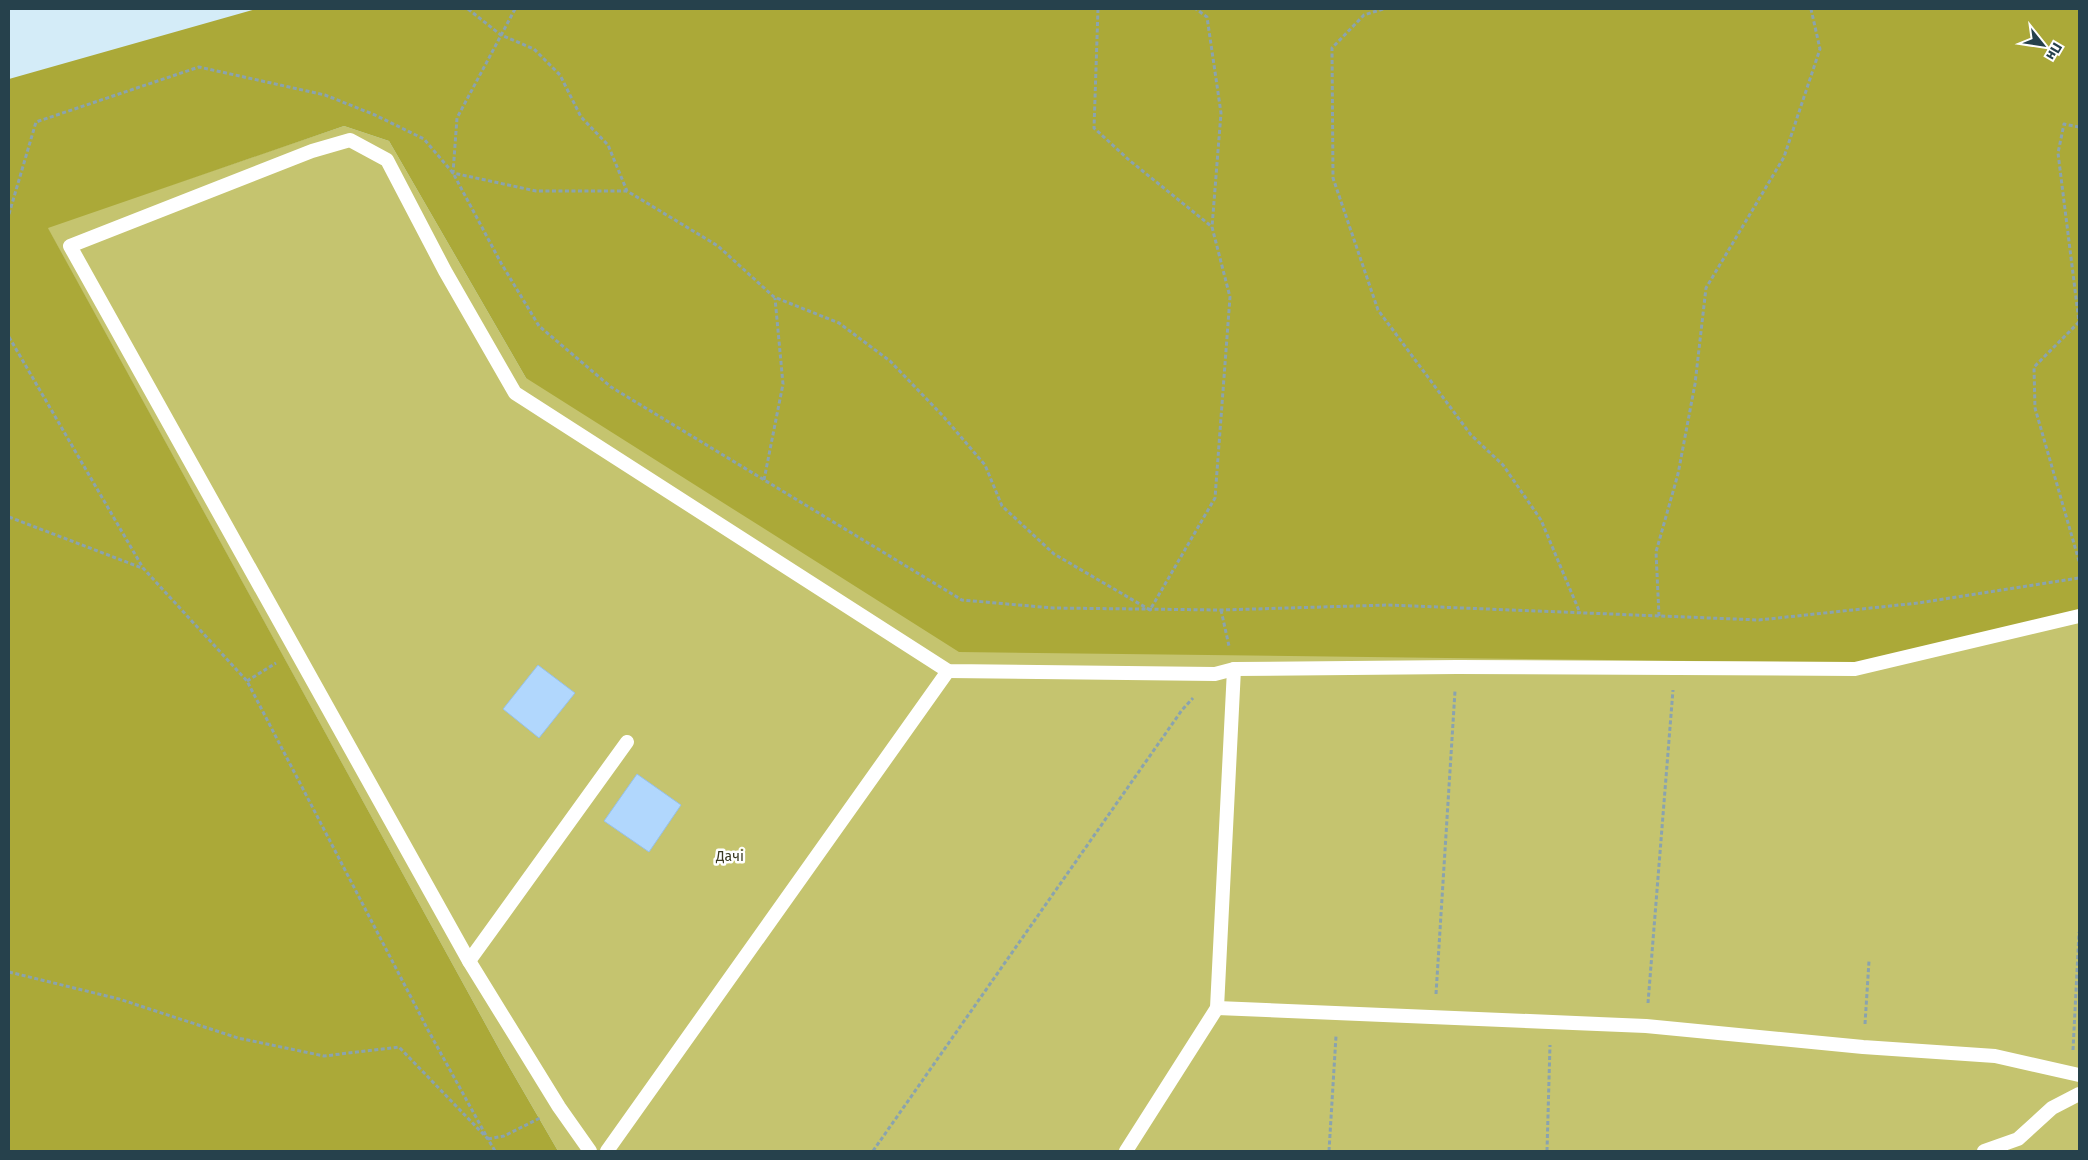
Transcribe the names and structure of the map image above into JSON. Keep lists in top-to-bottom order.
{
  "parks": ["Дачі"],
  "north": "bottom right"
}
